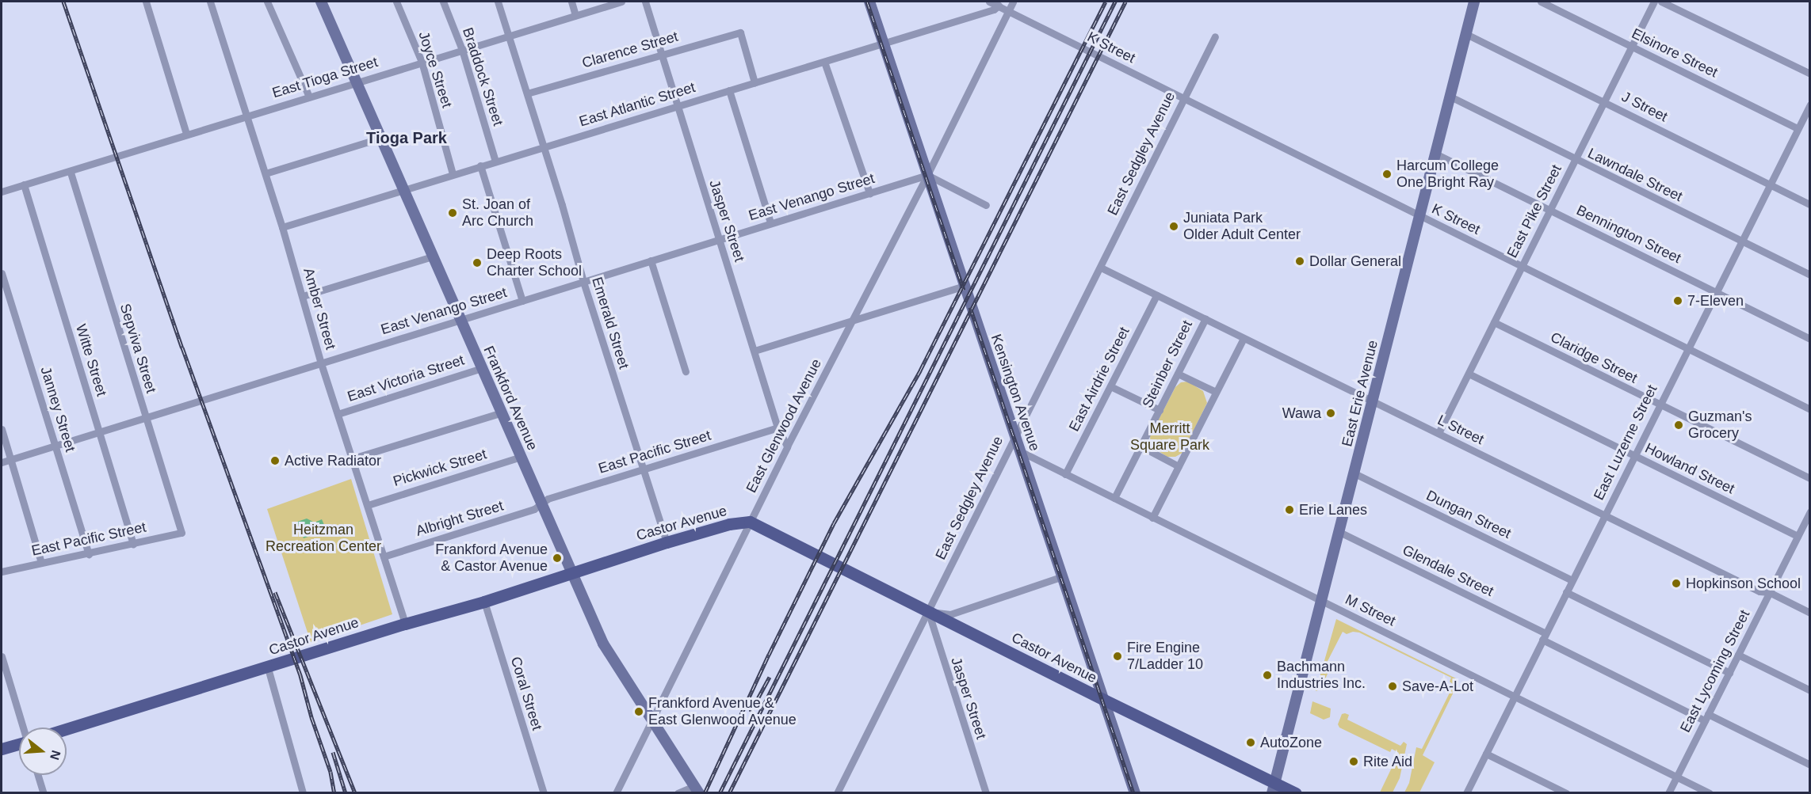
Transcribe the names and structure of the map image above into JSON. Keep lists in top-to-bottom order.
{
  "streets": {
    "main road": [
      "Kensington Avenue",
      "East Erie Avenue",
      "Frankford Avenue",
      "Castor Avenue"
    ],
    "street": [
      "K Street",
      "Clarence Street",
      "Elsinore Street",
      "Joyce Street",
      "Braddock Street",
      "East Tioga Street",
      "East Atlantic Street",
      "J Street",
      "East Sedgley Avenue",
      "Lawndale Street",
      "East Venango Street",
      "East Pike Street",
      "Jasper Street",
      "Bennington Street",
      "Amber Street",
      "Emerald Street",
      "Sepviva Street",
      "Claridge Street",
      "Witte Street",
      "Steinber Street",
      "East Victoria Street",
      "East Airdrie Street",
      "Janney Street",
      "East Glenwood Avenue",
      "L Street",
      "East Luzerne Street",
      "East Pacific Street",
      "Pickwick Street",
      "Howland Street",
      "Dungan Street",
      "Albright Street",
      "Glendale Street",
      "M Street",
      "East Lycoming Street",
      "Coral Street"
    ]
  },
  "crossings": [
    ["K Street", "East Atlantic Street"],
    ["K Street", "East Sedgley Avenue"],
    ["K Street", "East Pike Street"],
    ["K Street", "East Erie Avenue"],
    ["K Street", "East Luzerne Street"],
    ["Clarence Street", "East Atlantic Street"],
    ["Clarence Street", "Jasper Street"],
    ["Clarence Street", "Emerald Street"],
    ["Elsinore Street", "East Pike Street"],
    ["Elsinore Street", "East Luzerne Street"],
    ["Joyce Street", "East Tioga Street"],
    ["Joyce Street", "East Atlantic Street"],
    ["Braddock Street", "East Tioga Street"],
    ["Braddock Street", "East Atlantic Street"],
    ["East Tioga Street", "Amber Street"],
    ["East Tioga Street", "Emerald Street"],
    ["East Tioga Street", "Sepviva Street"],
    ["East Tioga Street", "Witte Street"],
    ["East Tioga Street", "Frankford Avenue"],
    ["East Atlantic Street", "Jasper Street"],
    ["East Atlantic Street", "Amber Street"],
    ["East Atlantic Street", "Emerald Street"],
    ["East Atlantic Street", "Kensington Avenue"],
    ["East Atlantic Street", "Frankford Avenue"],
    ["J Street", "East Pike Street"],
    ["J Street", "East Erie Avenue"],
    ["J Street", "East Luzerne Street"],
    ["East Sedgley Avenue", "Jasper Street"],
    ["East Sedgley Avenue", "Kensington Avenue"],
    ["East Sedgley Avenue", "L Street"],
    ["East Sedgley Avenue", "Castor Avenue"],
    ["Lawndale Street", "East Pike Street"],
    ["Lawndale Street", "East Erie Avenue"],
    ["Lawndale Street", "East Luzerne Street"],
    ["East Venango Street", "Jasper Street"],
    ["East Venango Street", "Amber Street"],
    ["East Venango Street", "Emerald Street"],
    ["East Venango Street", "Sepviva Street"],
    ["East Venango Street", "Witte Street"],
    ["East Venango Street", "Kensington Avenue"],
    ["East Venango Street", "Frankford Avenue"],
    ["East Venango Street", "Janney Street"],
    ["East Venango Street", "East Glenwood Avenue"],
    ["East Pike Street", "Bennington Street"],
    ["East Pike Street", "Claridge Street"],
    ["East Pike Street", "L Street"],
    ["East Pike Street", "Howland Street"],
    ["Jasper Street", "East Glenwood Avenue"],
    ["Jasper Street", "East Pacific Street"],
    ["Jasper Street", "Castor Avenue"],
    ["Bennington Street", "East Erie Avenue"],
    ["Bennington Street", "East Luzerne Street"],
    ["Amber Street", "East Victoria Street"],
    ["Amber Street", "Pickwick Street"],
    ["Amber Street", "Albright Street"],
    ["Amber Street", "Castor Avenue"],
    ["Emerald Street", "East Pacific Street"],
    ["Emerald Street", "Castor Avenue"],
    ["Sepviva Street", "East Pacific Street"],
    ["Claridge Street", "East Luzerne Street"],
    ["Witte Street", "East Pacific Street"],
    ["Steinber Street", "L Street"],
    ["Steinber Street", "M Street"],
    ["East Victoria Street", "Frankford Avenue"],
    ["East Airdrie Street", "L Street"],
    ["East Airdrie Street", "M Street"],
    ["Kensington Avenue", "East Glenwood Avenue"],
    ["Kensington Avenue", "Castor Avenue"],
    ["Kensington Avenue", "M Street"],
    ["East Erie Avenue", "L Street"],
    ["East Erie Avenue", "Dungan Street"],
    ["East Erie Avenue", "Castor Avenue"],
    ["East Erie Avenue", "Glendale Street"],
    ["East Erie Avenue", "M Street"],
    ["Frankford Avenue", "East Glenwood Avenue"],
    ["Frankford Avenue", "East Pacific Street"],
    ["Frankford Avenue", "Pickwick Street"],
    ["Frankford Avenue", "Albright Street"],
    ["Frankford Avenue", "Castor Avenue"],
    ["Janney Street", "East Pacific Street"],
    ["East Glenwood Avenue", "Castor Avenue"],
    ["L Street", "East Luzerne Street"],
    ["L Street", "East Lycoming Street"],
    ["East Luzerne Street", "Howland Street"],
    ["East Luzerne Street", "Dungan Street"],
    ["East Luzerne Street", "Glendale Street"],
    ["East Luzerne Street", "M Street"],
    ["East Pacific Street", "Albright Street"],
    ["Howland Street", "East Lycoming Street"],
    ["Castor Avenue", "Coral Street"],
    ["Glendale Street", "East Lycoming Street"],
    ["M Street", "East Lycoming Street"]
  ],
  "districts": ["Tioga Park"],
  "parks": ["Merritt Square Park", "Heitzman Recreation Center"],
  "places": [
    "Harcum College One Bright Ray",
    "St. Joan of Arc Church",
    "Juniata Park Older Adult Center",
    "Dollar General",
    "Deep Roots Charter School",
    "7-Eleven",
    "Wawa",
    "Guzman's Grocery",
    "Active Radiator",
    "Erie Lanes",
    "Frankford Avenue & Castor Avenue",
    "Hopkinson School",
    "Fire Engine 7/Ladder 10",
    "Bachmann Industries Inc.",
    "Save-A-Lot",
    "Frankford Avenue & East Glenwood Avenue",
    "AutoZone",
    "Rite Aid"
  ],
  "north": "right"
}
